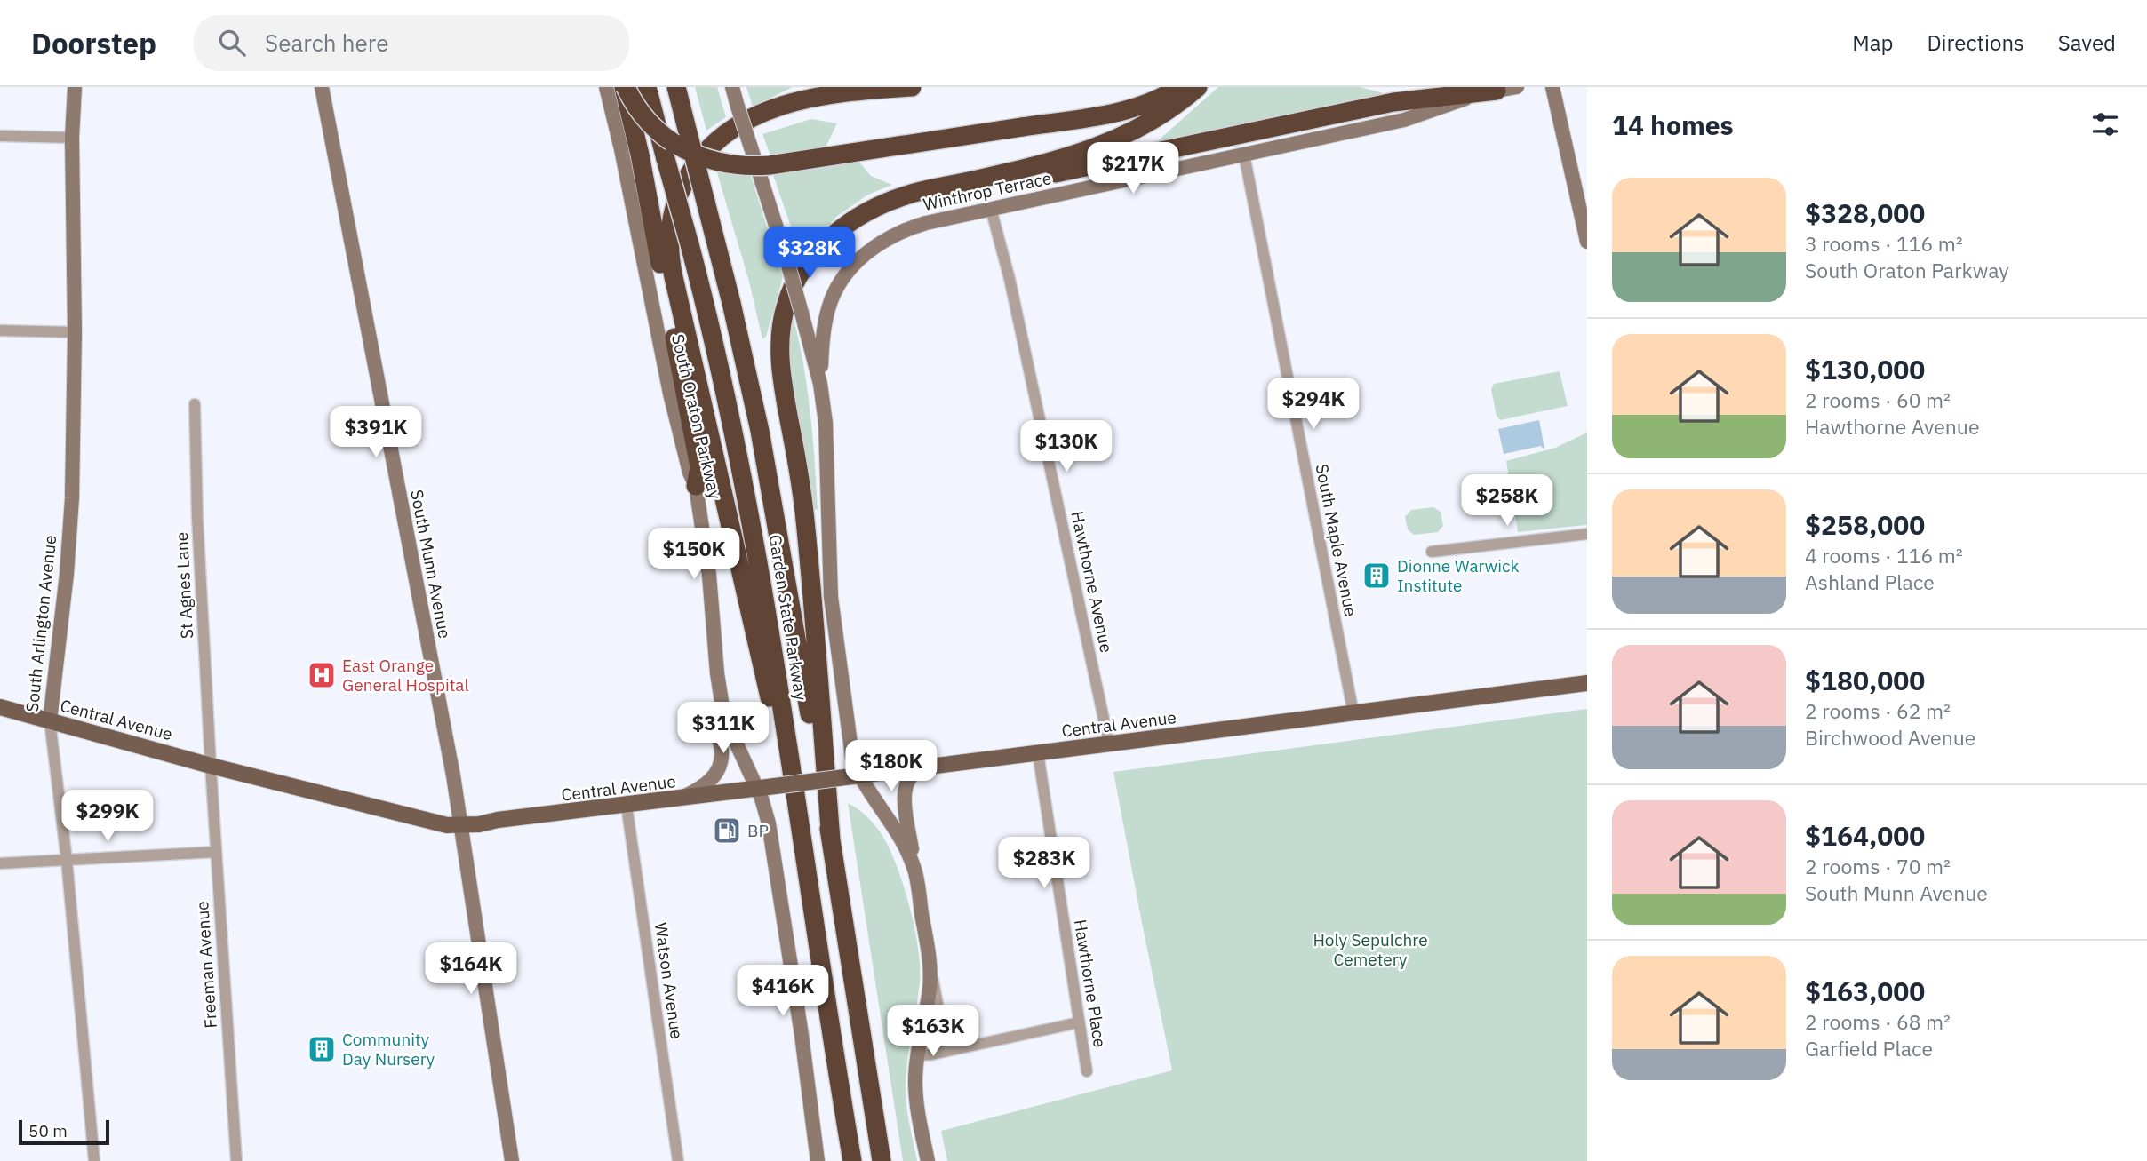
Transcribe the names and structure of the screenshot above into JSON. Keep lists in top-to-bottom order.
{
  "streets": {
    "highway": ["Garden State Parkway"],
    "main road": [
      "Winthrop Terrace",
      "South Oraton Parkway",
      "South Munn Avenue",
      "South Arlington Avenue",
      "Central Avenue"
    ],
    "street": [
      "South Maple Avenue",
      "Hawthorne Avenue",
      "St Agnes Lane",
      "Freeman Avenue",
      "Watson Avenue",
      "Hawthorne Place"
    ]
  },
  "crossings": [
    ["Winthrop Terrace", "South Maple Avenue"],
    ["Winthrop Terrace", "Hawthorne Avenue"],
    ["South Oraton Parkway", "Central Avenue"],
    ["South Maple Avenue", "Central Avenue"],
    ["South Munn Avenue", "Central Avenue"],
    ["Hawthorne Avenue", "Central Avenue"],
    ["St Agnes Lane", "Central Avenue"],
    ["St Agnes Lane", "Freeman Avenue"],
    ["South Arlington Avenue", "Central Avenue"],
    ["Central Avenue", "Freeman Avenue"],
    ["Central Avenue", "Watson Avenue"],
    ["Central Avenue", "Hawthorne Place"]
  ],
  "parks": ["Holy Sepulchre Cemetery"],
  "places": {
    "building": ["Dionne Warwick Institute", "Community Day Nursery"],
    "hospital": ["East Orange General Hospital"],
    "fuel station": ["BP"]
  },
  "scale_bar": "50 m",
  "page": {
    "header": "Doorstep",
    "search": "Search here",
    "nav": ["Map", "Directions", "Saved"],
    "heading": "14 homes",
    "price": [
      "$217K",
      "$328K",
      "$294K",
      "$391K",
      "$130K",
      "$258K",
      "$150K",
      "$311K",
      "$180K",
      "$299K",
      "$283K",
      "$164K",
      "$416K",
      "$163K"
    ],
    "list": [
      {
        "name": "$328,000",
        "note": "3 rooms · 116 m² · South Oraton Parkway"
      },
      {
        "name": "$130,000",
        "note": "2 rooms · 60 m² · Hawthorne Avenue"
      },
      {
        "name": "$258,000",
        "note": "4 rooms · 116 m² · Ashland Place"
      },
      {
        "name": "$180,000",
        "note": "2 rooms · 62 m² · Birchwood Avenue"
      },
      {
        "name": "$164,000",
        "note": "2 rooms · 70 m² · South Munn Avenue"
      },
      {
        "name": "$163,000",
        "note": "2 rooms · 68 m² · Garfield Place"
      }
    ],
    "scale": "50 m"
  }
}
